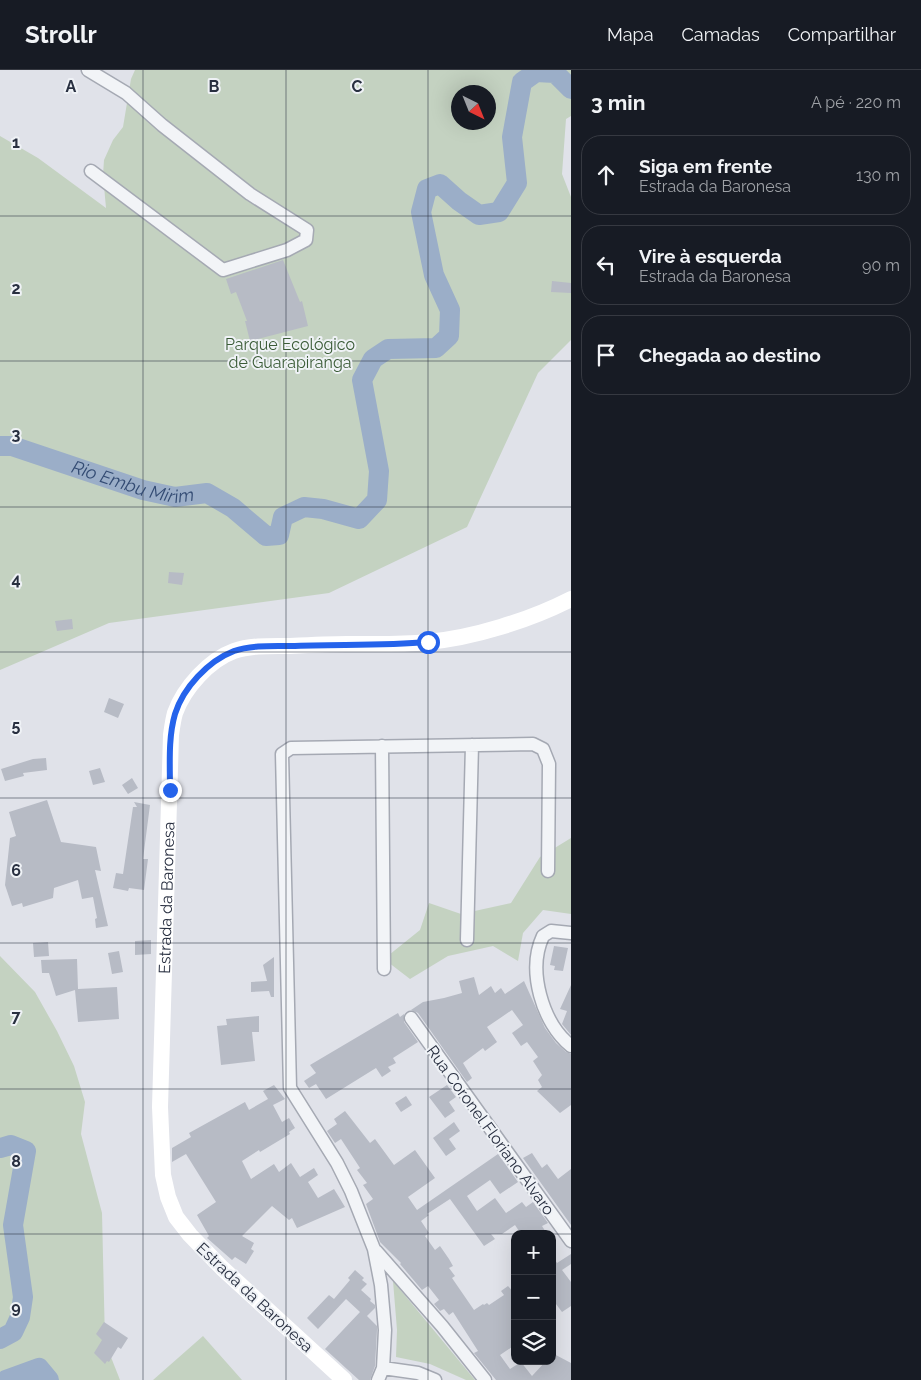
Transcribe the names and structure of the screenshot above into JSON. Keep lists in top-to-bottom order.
{
  "streets": {
    "main road": ["Estrada da Baronesa"],
    "street": ["Rua Coronel Floriano Alvaro"]
  },
  "water": ["Rio Embu Mirim"],
  "parks": ["Parque Ecológico de Guarapiranga"],
  "north": "bottom right",
  "page": {
    "header": "Strollr",
    "nav": ["Mapa", "Camadas", "Compartilhar"],
    "heading": ["3 min", "A pé · 220 m"],
    "list": [
      ["Siga em frente", "Estrada da Baronesa", "130 m"],
      ["Vire à esquerda", "Estrada da Baronesa", "90 m"],
      "Chegada ao destino"
    ],
    "map_buttons": ["+", "−"]
  },
  "grid": {
    "columns": ["A", "B", "C"],
    "rows": [
      "1",
      "2",
      "3",
      "4",
      "5",
      "6",
      "7",
      "8",
      "9"
    ]
  }
}
